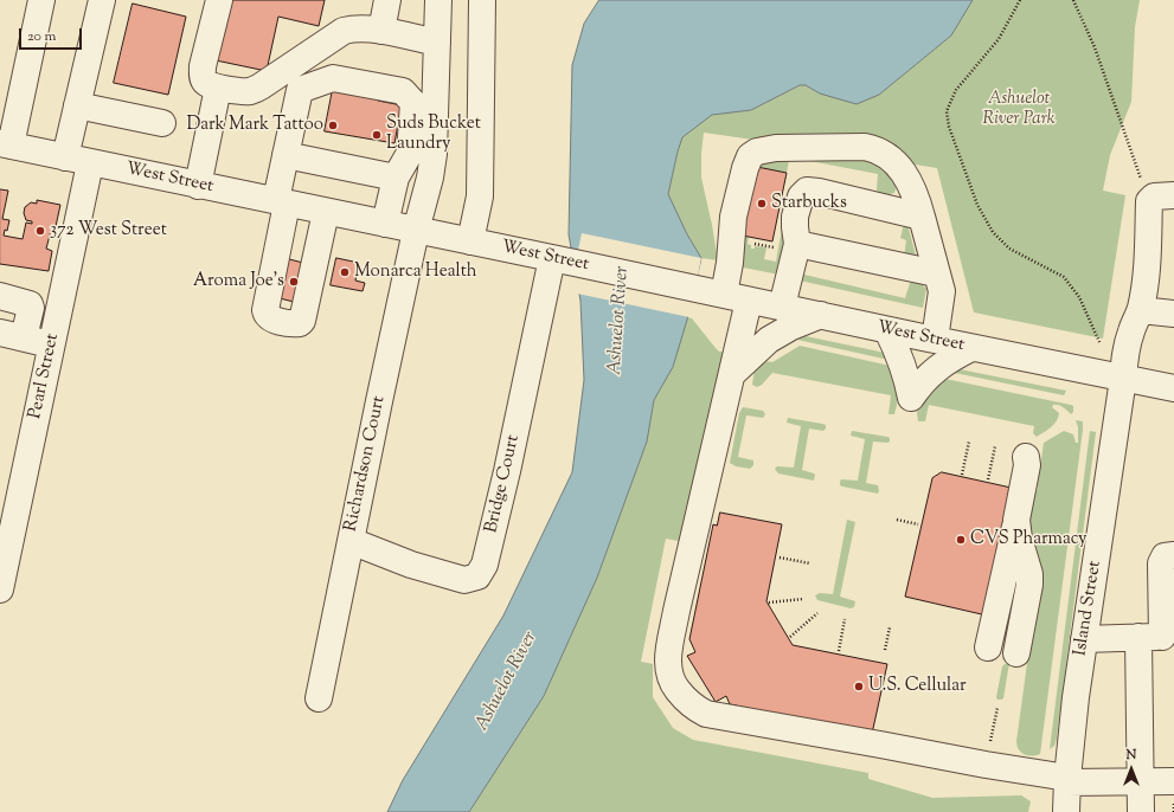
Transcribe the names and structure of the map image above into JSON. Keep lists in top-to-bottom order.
{
  "streets": {
    "street": [
      "West Street",
      "Pearl Street",
      "Richardson Court",
      "Bridge Court",
      "Island Street"
    ]
  },
  "crossings": [
    ["West Street", "Pearl Street"],
    ["West Street", "Richardson Court"],
    ["West Street", "Bridge Court"],
    ["West Street", "Island Street"],
    ["Richardson Court", "Bridge Court"]
  ],
  "water": ["Ashuelot River"],
  "parks": ["Ashuelot River Park"],
  "places": [
    "Dark Mark Tattoo",
    "Suds Bucket Laundry",
    "Starbucks",
    "372 West Street",
    "Monarca Health",
    "Aroma Joe's",
    "CVS Pharmacy",
    "U.S. Cellular"
  ],
  "scale_bar": "20 m",
  "north": "top"
}
